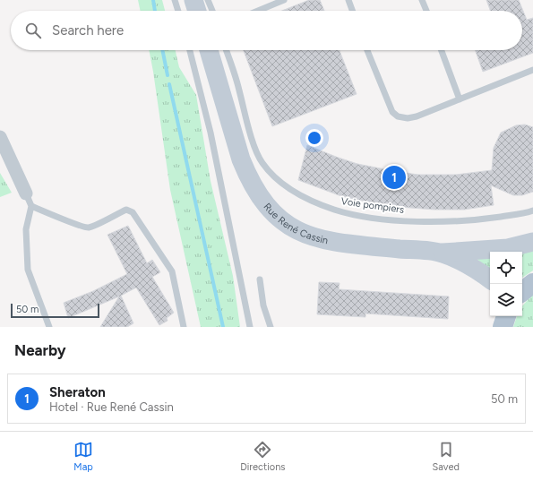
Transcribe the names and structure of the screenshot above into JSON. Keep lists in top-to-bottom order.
{
  "streets": {
    "street": ["Rue René Cassin"],
    "lane": ["Voie pompiers"]
  },
  "scale_bar": "50 m",
  "page": {
    "search": "Search here",
    "pins": "1",
    "scale": "50 m",
    "heading": "Nearby",
    "list": [
      {
        "mark": "1",
        "name": "Sheraton",
        "note": "Hotel · Rue René Cassin",
        "value": "50 m"
      }
    ],
    "nav": ["Map", "Directions", "Saved"]
  }
}
